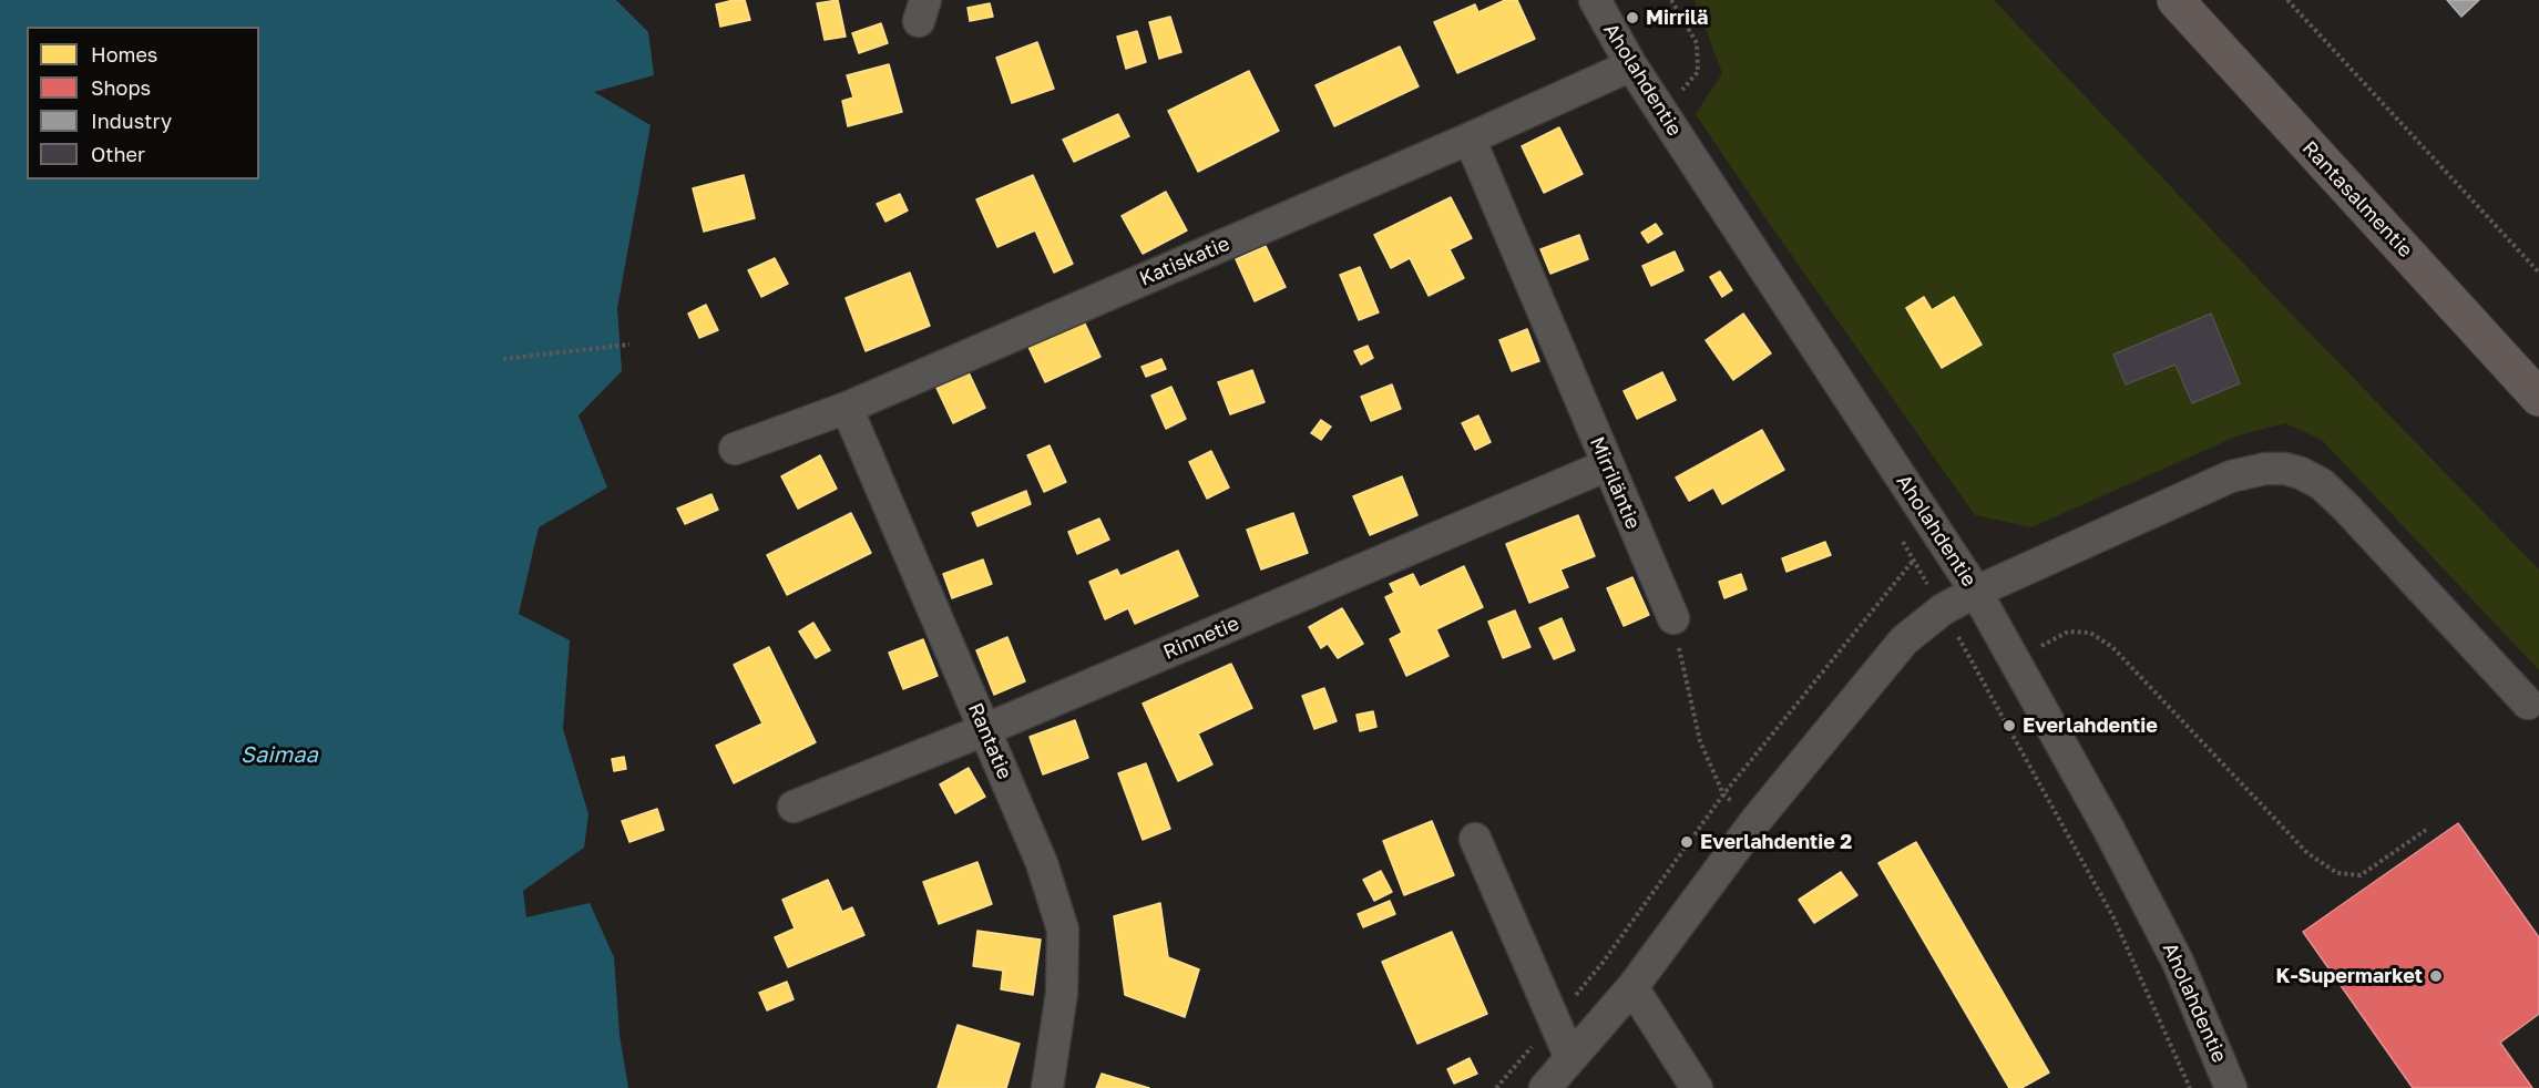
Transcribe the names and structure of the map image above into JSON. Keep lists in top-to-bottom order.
{
  "streets": {
    "highway": ["Rantasalmentie"],
    "street": [
      "Aholahdentie",
      "Katiskatie",
      "Mirriläntie",
      "Rinnetie",
      "Rantatie"
    ]
  },
  "crossings": [
    ["Aholahdentie", "Katiskatie"],
    ["Katiskatie", "Mirriläntie"],
    ["Katiskatie", "Rantatie"],
    ["Mirriläntie", "Rinnetie"],
    ["Rinnetie", "Rantatie"]
  ],
  "water": ["Saimaa"],
  "places": [
    "Mirrilä",
    "Everlahdentie",
    "Everlahdentie 2",
    "K-Supermarket"
  ],
  "legend": [
    "Homes",
    "Shops",
    "Industry",
    "Other"
  ]
}
